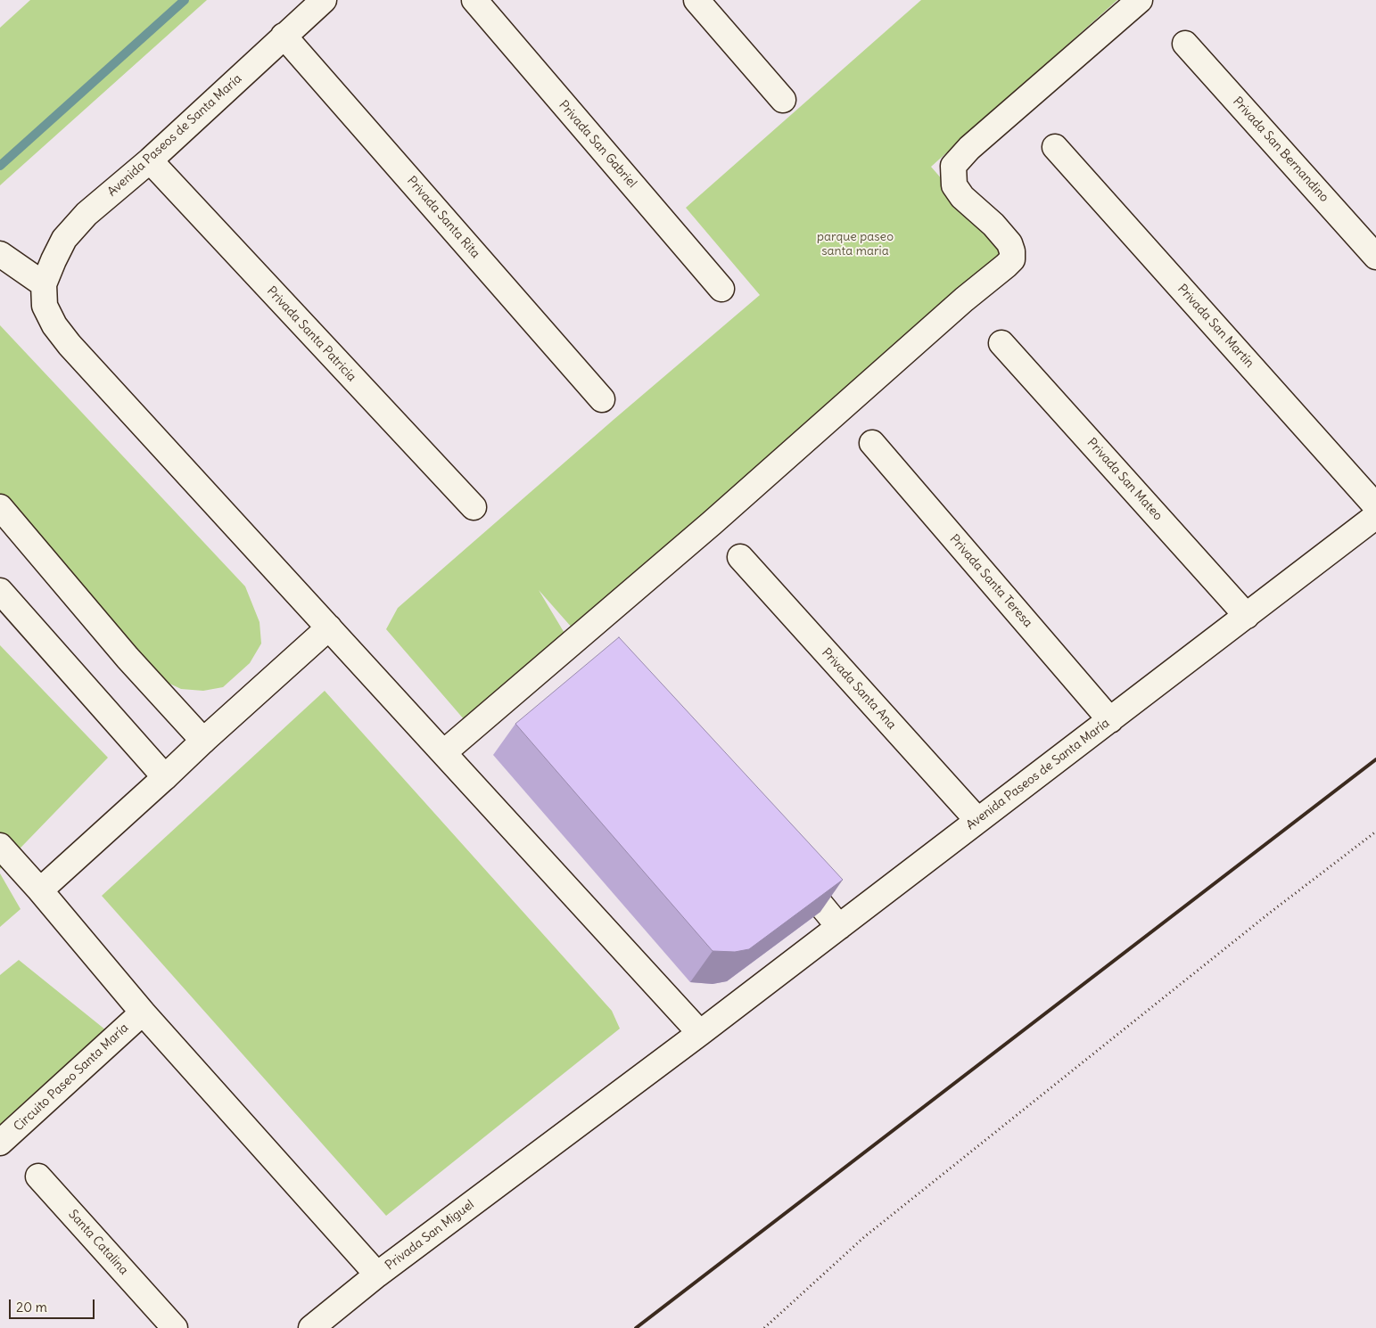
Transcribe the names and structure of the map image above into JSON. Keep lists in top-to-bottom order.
{
  "streets": {
    "street": [
      "Avenida Paseos de Santa María",
      "Privada San Gabriel",
      "Privada San Bernandino",
      "Privada Santa Rita",
      "Privada San Martín",
      "Privada Santa Patricia",
      "Privada San Mateo",
      "Privada Santa Teresa",
      "Privada Santa Ana",
      "Circuito Paseo Santa María",
      "Privada San Miguel",
      "Santa Catalina"
    ]
  },
  "crossings": [
    ["Avenida Paseos de Santa María", "Privada Santa Rita"],
    ["Avenida Paseos de Santa María", "Privada Santa Patricia"],
    ["Avenida Paseos de Santa María", "Privada San Mateo"],
    ["Avenida Paseos de Santa María", "Privada Santa Teresa"],
    ["Avenida Paseos de Santa María", "Privada Santa Ana"],
    ["Avenida Paseos de Santa María", "Privada San Miguel"],
    ["Circuito Paseo Santa María", "Privada San Miguel"]
  ],
  "parks": ["parque paseo santa maria"],
  "scale_bar": "20 m"
}
